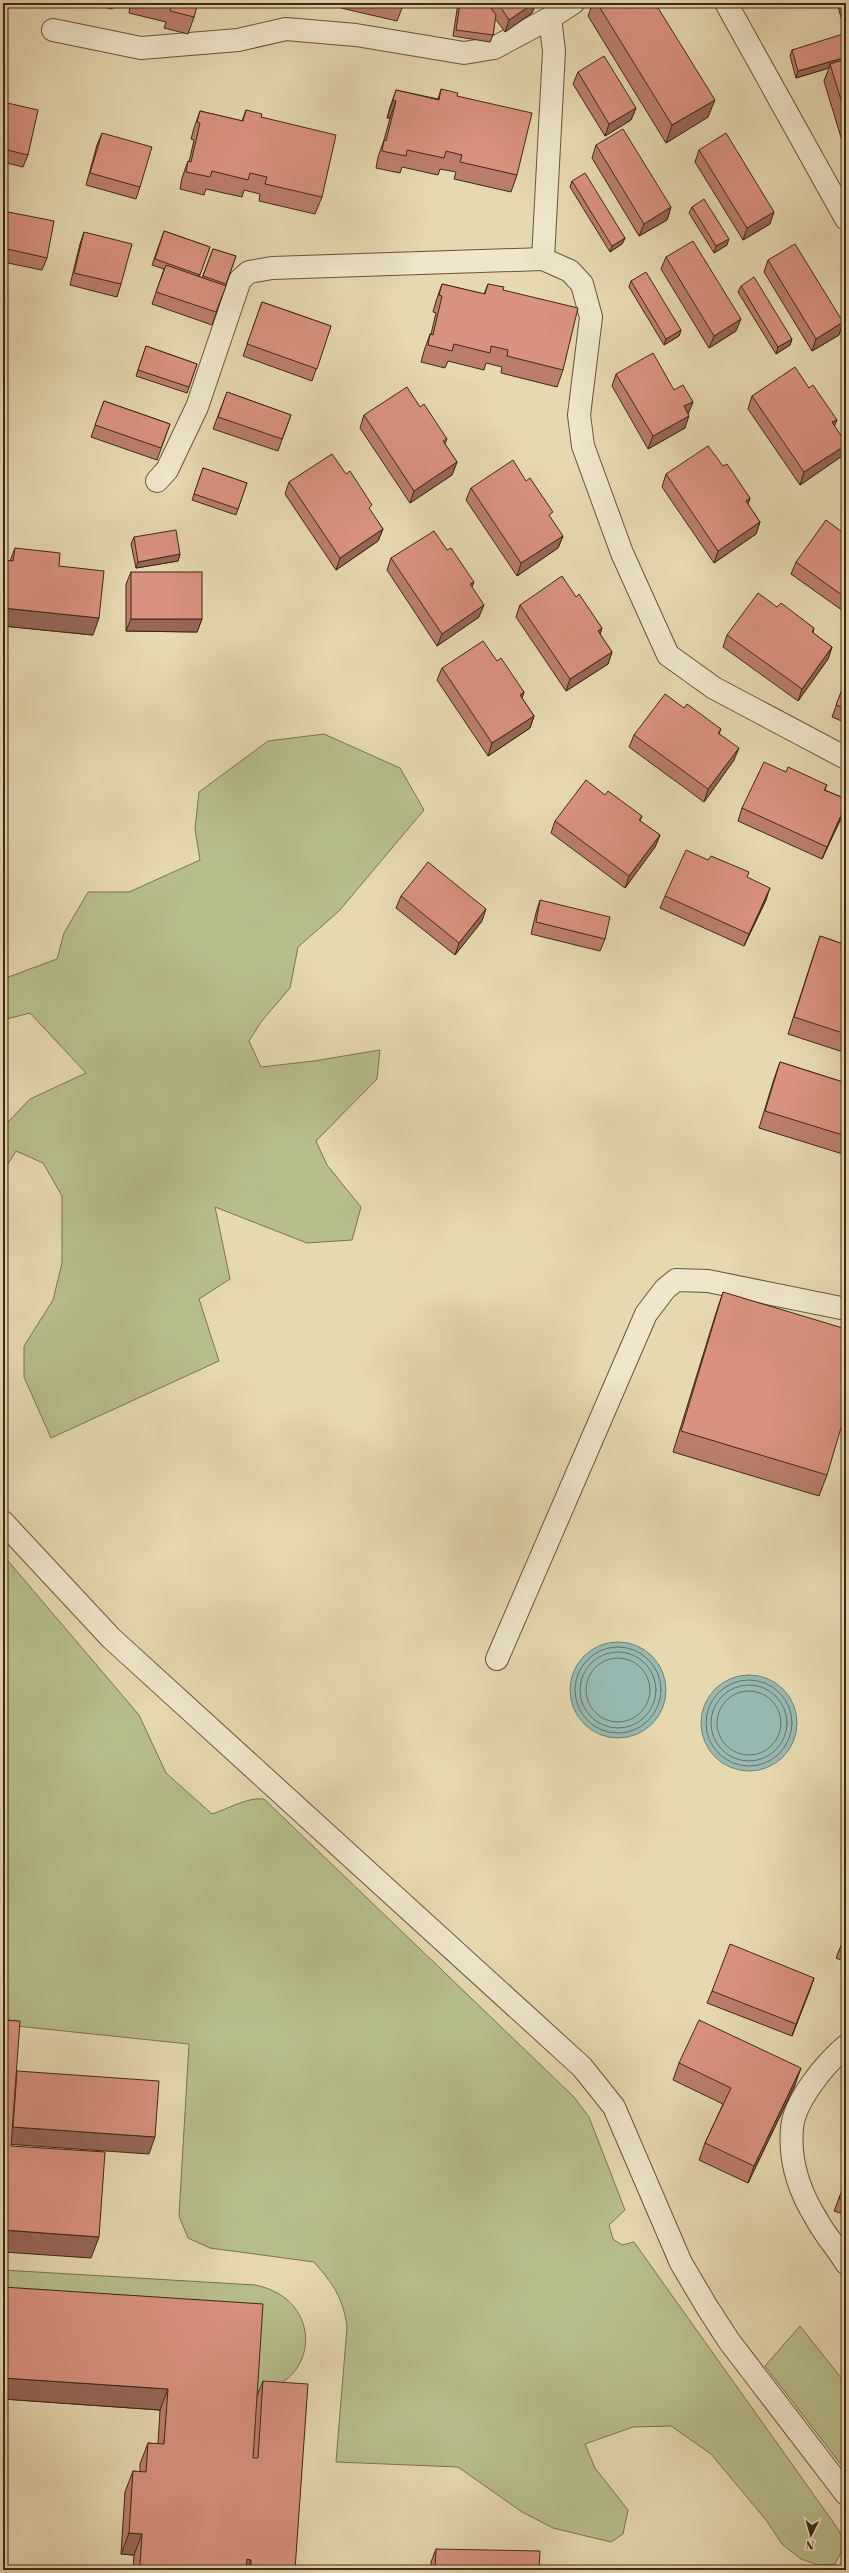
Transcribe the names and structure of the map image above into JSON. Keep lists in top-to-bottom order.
{
  "north": "bottom"
}
